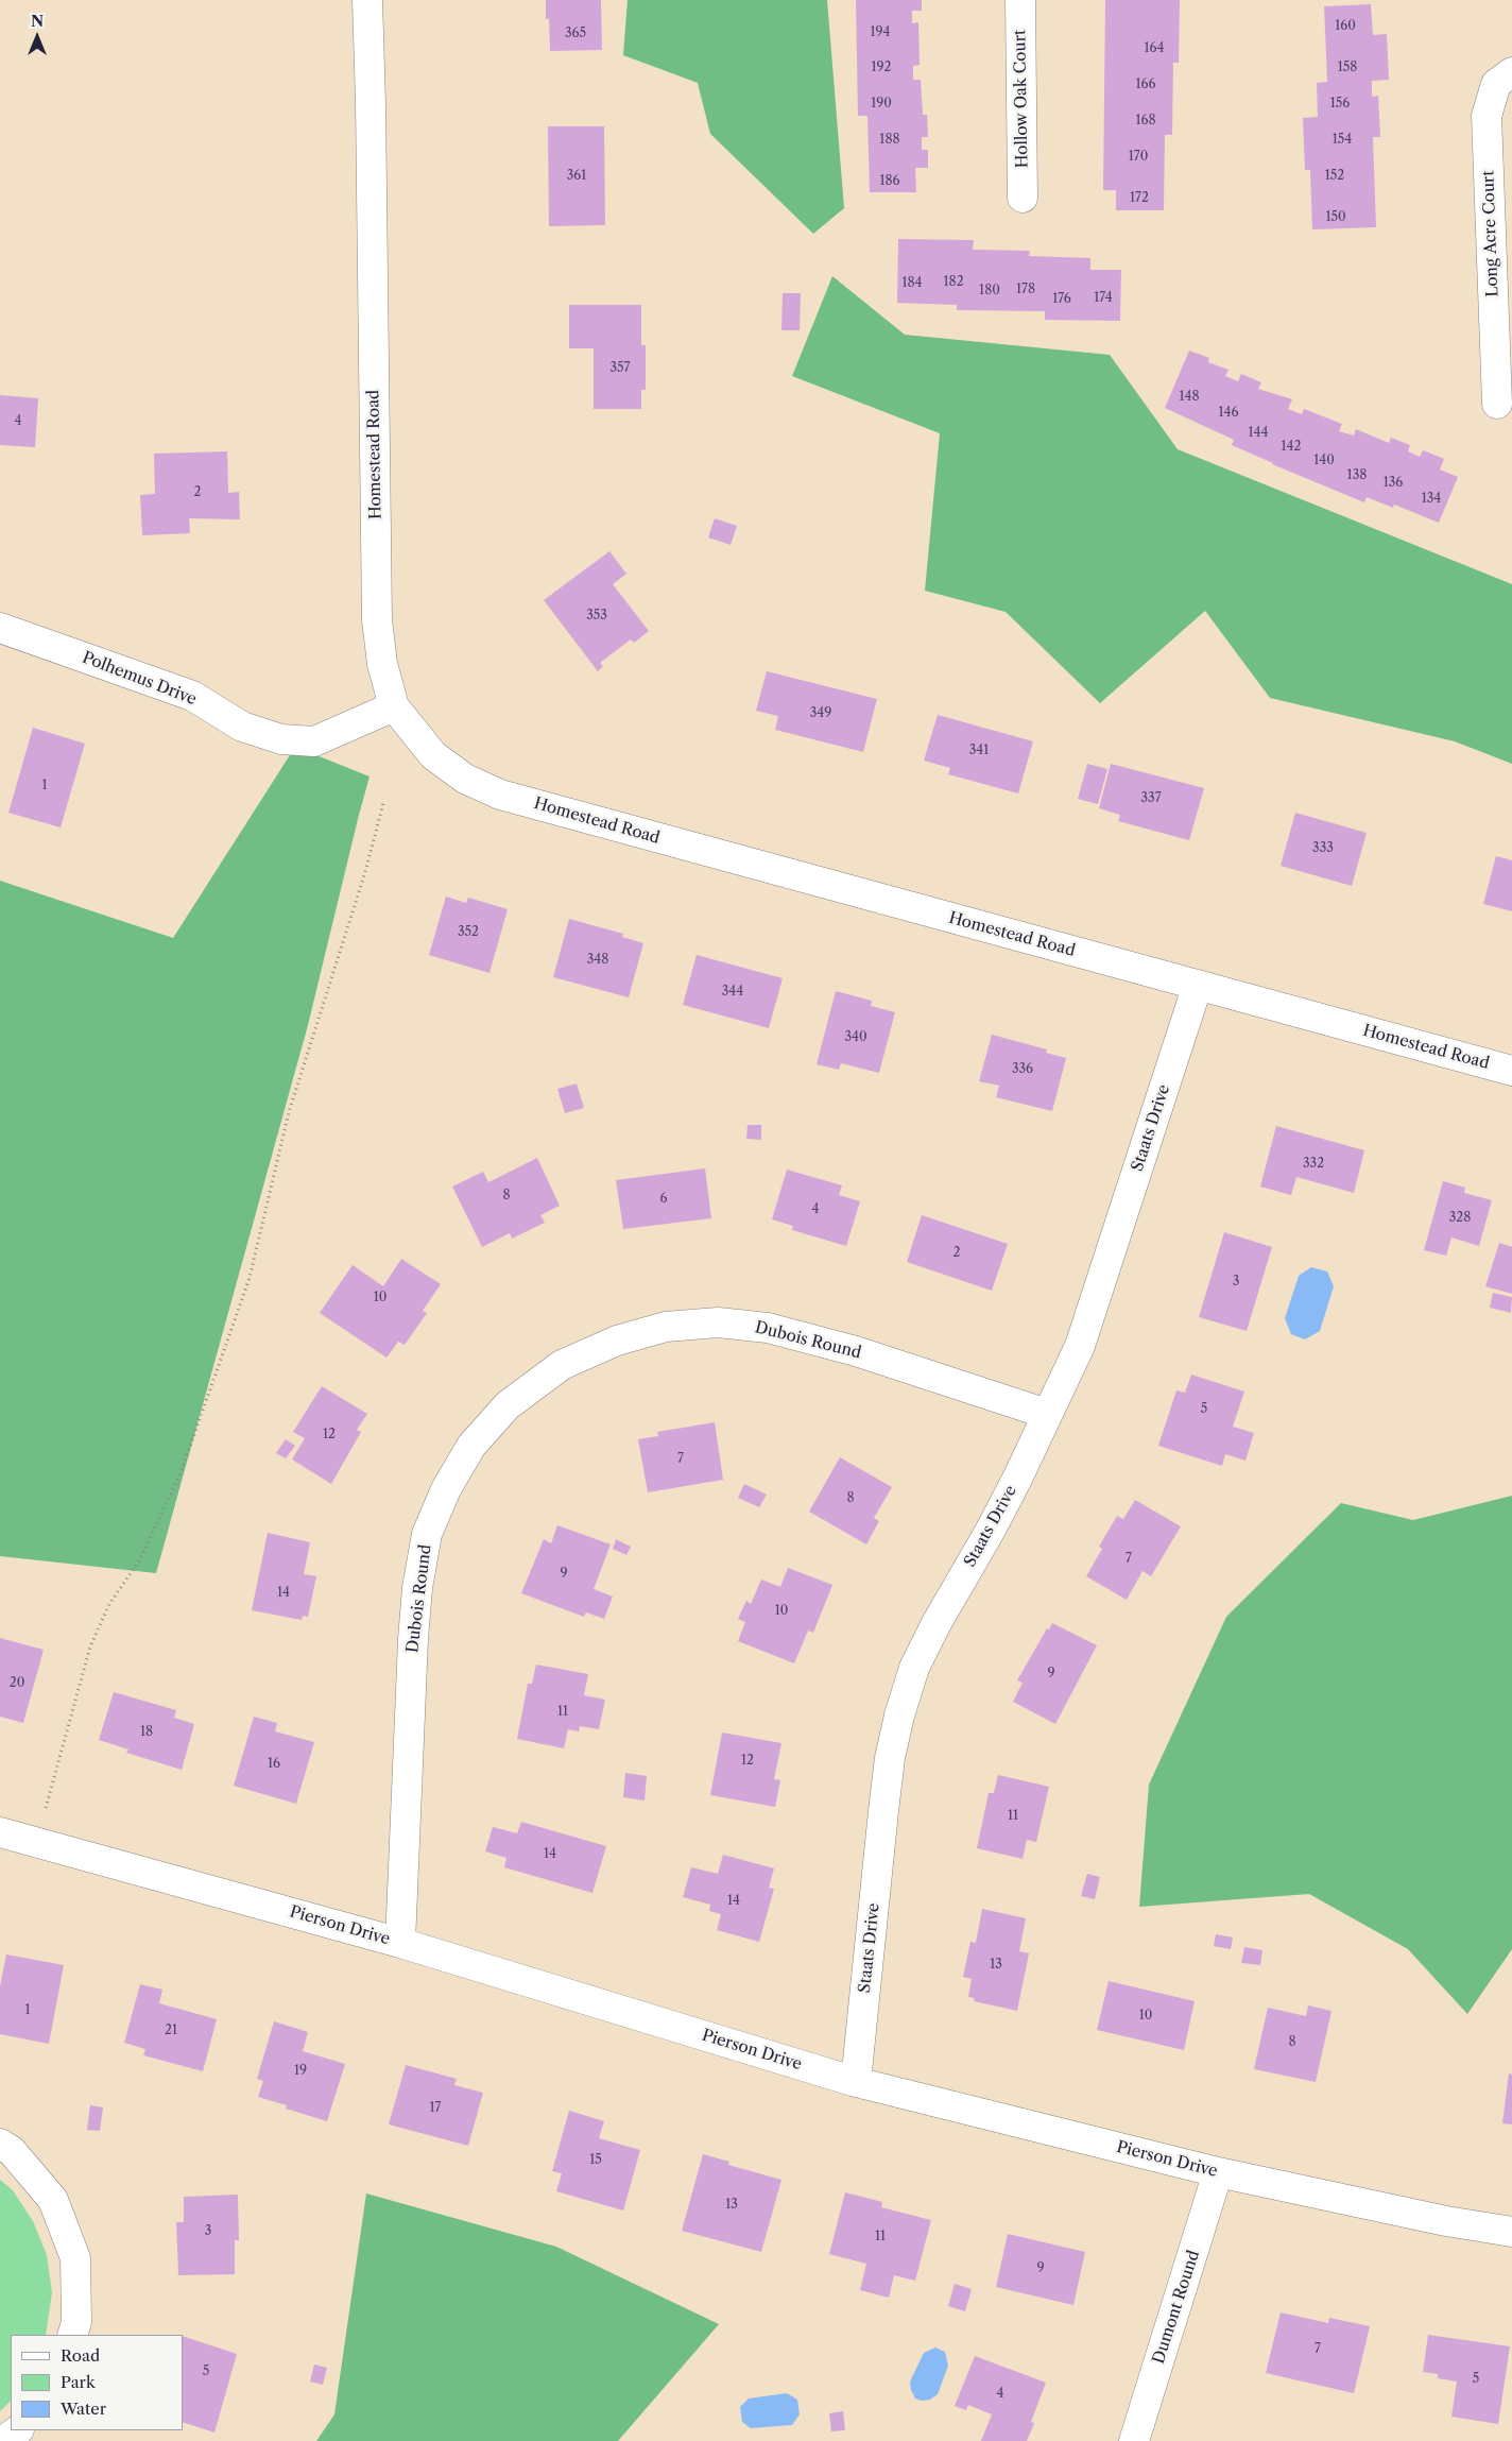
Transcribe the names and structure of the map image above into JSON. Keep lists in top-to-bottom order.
{
  "streets": {
    "street": [
      "Hollow Oak Court",
      "Long Acre Court",
      "Homestead Road",
      "Polhemus Drive",
      "Staats Drive",
      "Dubois Round",
      "Pierson Drive",
      "Dumont Round"
    ]
  },
  "crossings": [
    ["Homestead Road", "Polhemus Drive"],
    ["Homestead Road", "Staats Drive"],
    ["Staats Drive", "Dubois Round"],
    ["Staats Drive", "Pierson Drive"],
    ["Dubois Round", "Pierson Drive"],
    ["Pierson Drive", "Dumont Round"]
  ],
  "house_numbers": [
    "160",
    "194",
    "365",
    "164",
    "192",
    "158",
    "166",
    "190",
    "156",
    "168",
    "188",
    "154",
    "170",
    "361",
    "152",
    "186",
    "172",
    "150",
    "182",
    "184",
    "178",
    "180",
    "174",
    "176",
    "357",
    "148",
    "146",
    "4",
    "144",
    "142",
    "140",
    "138",
    "136",
    "2",
    "134",
    "353",
    "349",
    "341",
    "1",
    "337",
    "333",
    "352",
    "348",
    "344",
    "340",
    "336",
    "332",
    "8",
    "6",
    "4",
    "328",
    "2",
    "3",
    "10",
    "5",
    "12",
    "7",
    "8",
    "7",
    "9",
    "14",
    "10",
    "9",
    "20",
    "11",
    "18",
    "12",
    "16",
    "11",
    "14",
    "14",
    "13",
    "1",
    "10",
    "21",
    "8",
    "19",
    "17",
    "15",
    "13",
    "3",
    "11",
    "9",
    "7",
    "5",
    "5",
    "4"
  ],
  "legend": ["Road", "Park", "Water"],
  "north": "top"
}
